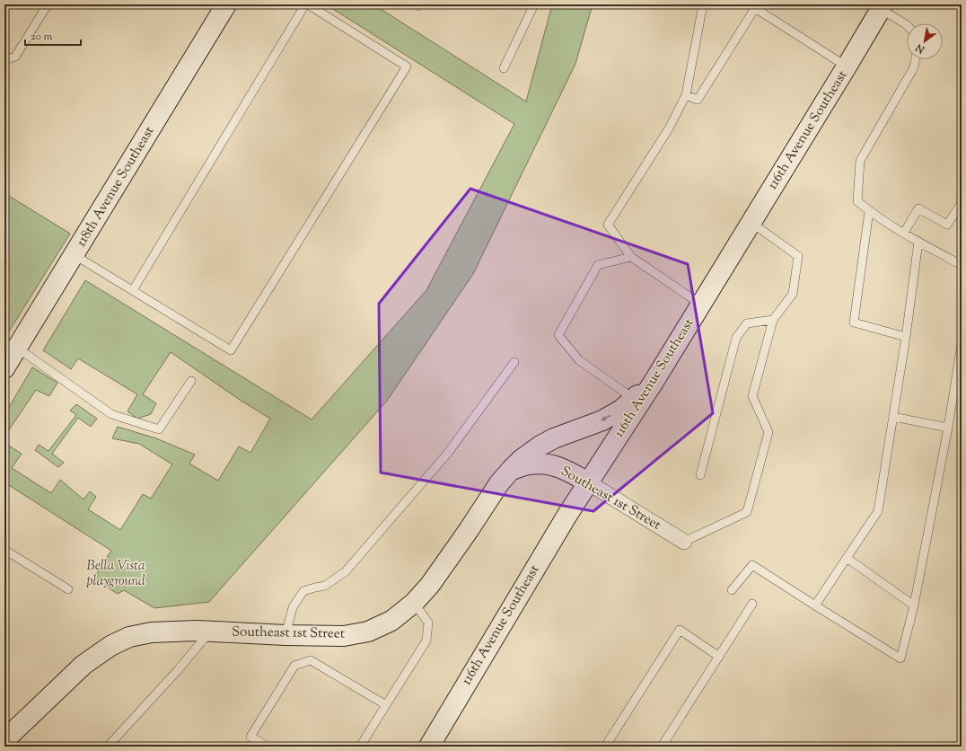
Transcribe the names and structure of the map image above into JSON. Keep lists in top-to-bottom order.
{
  "streets": {
    "street": ["116th Avenue Southeast", "118th Avenue Southeast", "Southeast 1st Street"]
  },
  "crossings": [
    ["116th Avenue Southeast", "Southeast 1st Street"]
  ],
  "parks": ["Bella Vista playground"],
  "scale_bar": "20 m",
  "north": "bottom left"
}
